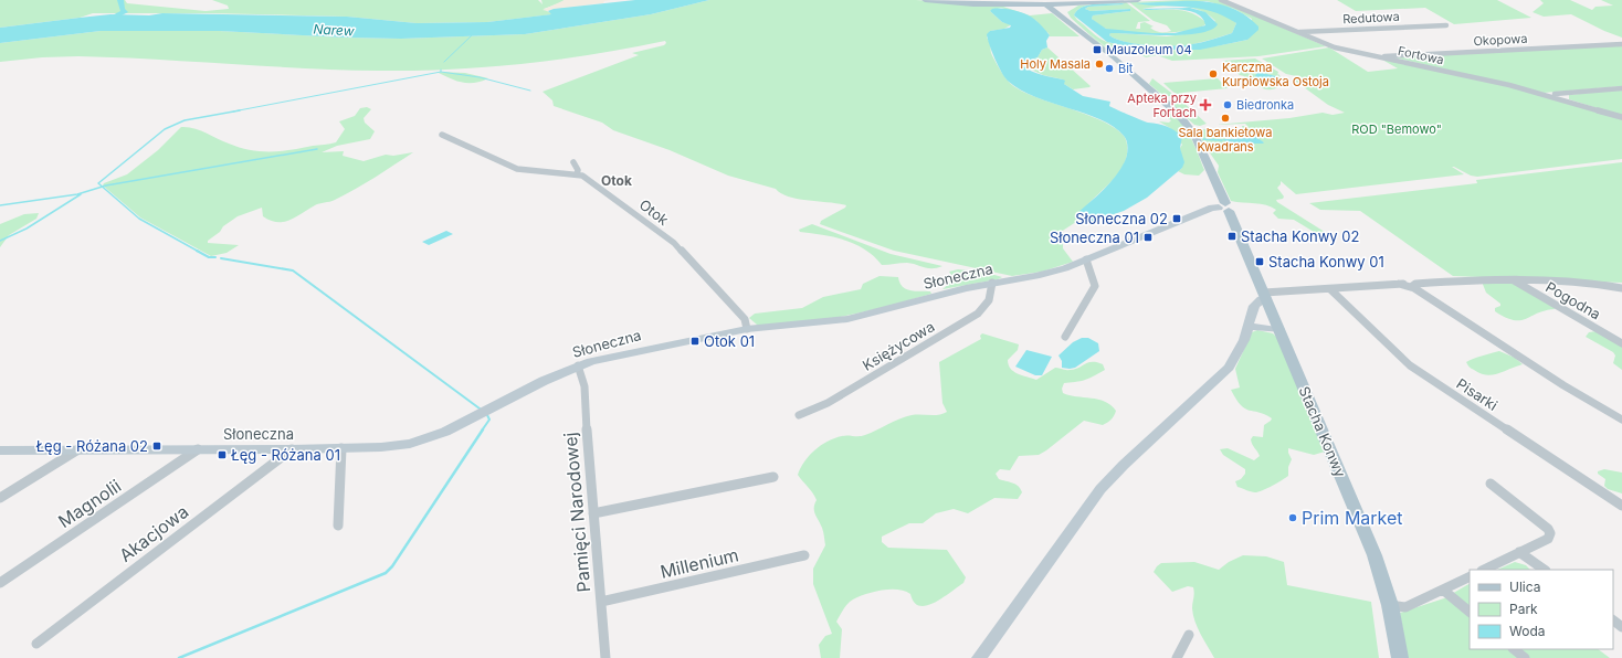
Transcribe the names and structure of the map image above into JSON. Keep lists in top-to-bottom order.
{
  "streets": {
    "main road": ["Stacha Konwy"],
    "street": [
      "Redutowa",
      "Okopowa",
      "Fortowa",
      "Otok",
      "Słoneczna",
      "Pogodna",
      "Księżycowa",
      "Pisarki",
      "Magnolii",
      "Pamięci Narodowej",
      "Akacjowa",
      "Millenium"
    ]
  },
  "crossings": [
    ["Redutowa", "Fortowa"],
    ["Okopowa", "Fortowa"],
    ["Otok", "Słoneczna"],
    ["Słoneczna", "Księżycowa"],
    ["Słoneczna", "Stacha Konwy"],
    ["Słoneczna", "Magnolii"],
    ["Słoneczna", "Pamięci Narodowej"],
    ["Słoneczna", "Akacjowa"],
    ["Pamięci Narodowej", "Millenium"]
  ],
  "districts": ["Otok"],
  "water": ["Narew"],
  "parks": ["ROD \"Bemowo\""],
  "places": {
    "transit": [
      "Mauzoleum 04",
      "Słoneczna 02",
      "Stacha Konwy 02",
      "Słoneczna 01",
      "Stacha Konwy 01",
      "Otok 01",
      "Łęg - Różana 02",
      "Łęg - Różana 01"
    ],
    "other": [
      "Holy Masala",
      "Bit",
      "Karczma Kurpiowska Ostoja",
      "Biedronka",
      "Sala bankietowa Kwadrans",
      "Prim Market"
    ],
    "health": ["Apteka przy Fortach"]
  },
  "legend": ["Ulica", "Park", "Woda"]
}
